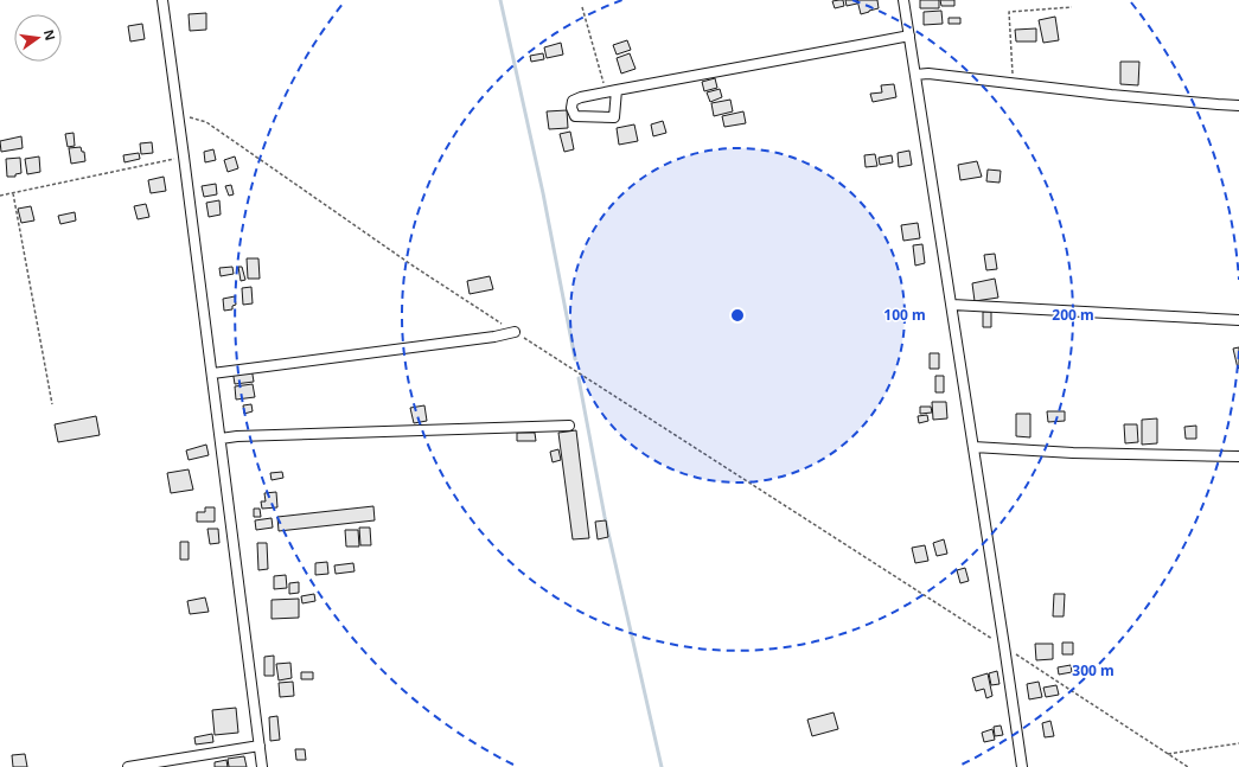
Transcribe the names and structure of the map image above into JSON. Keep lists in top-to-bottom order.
{
  "north": "right",
  "rings": ["100 m", "200 m", "300 m"]
}
